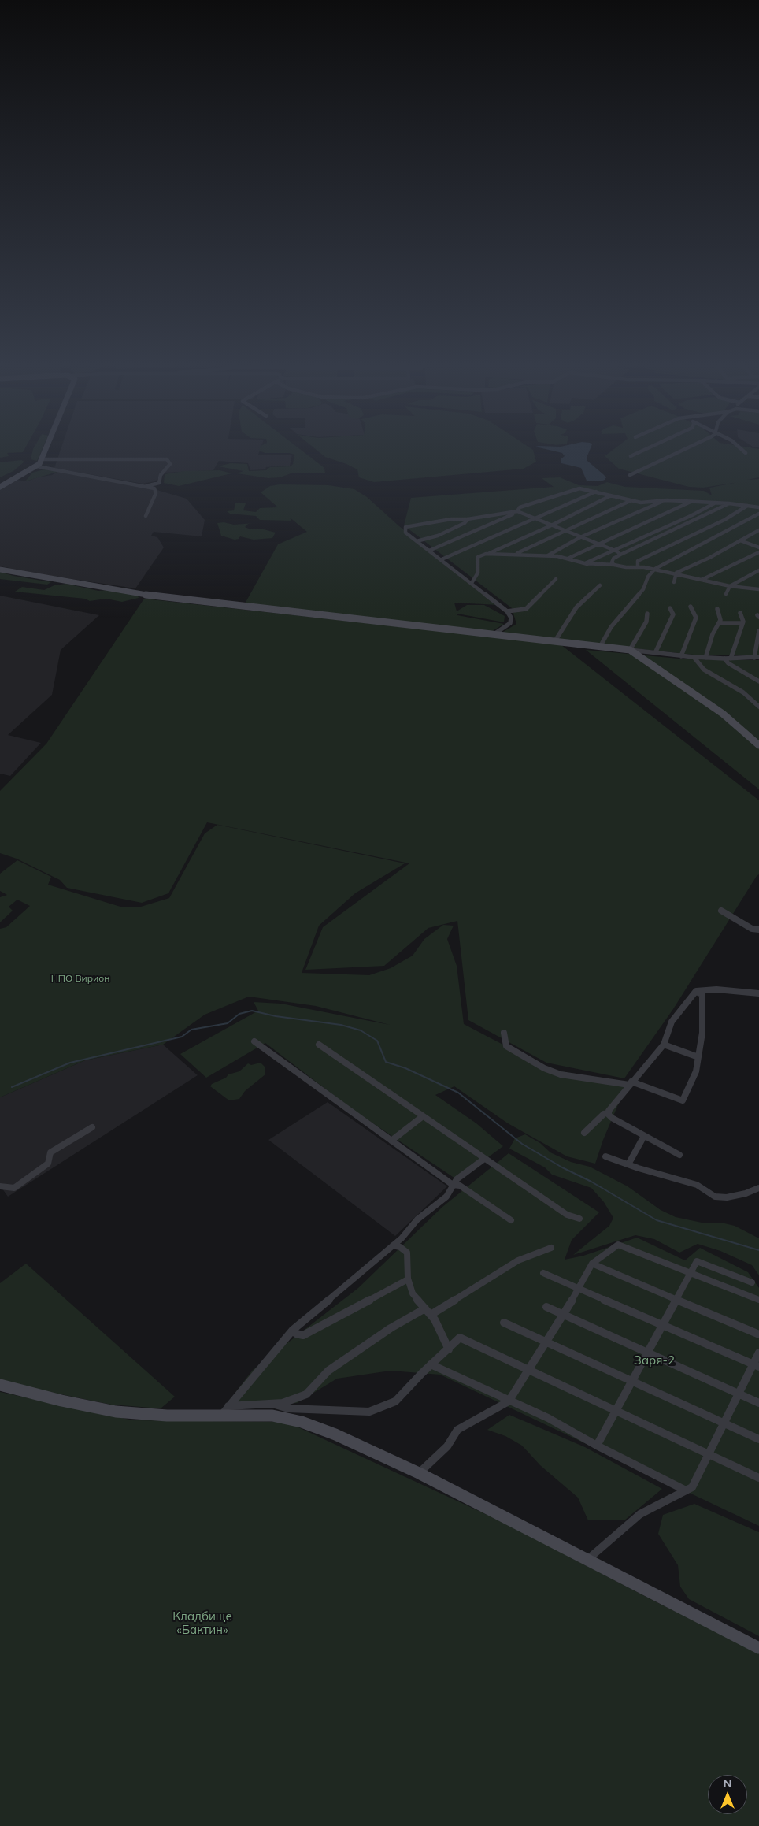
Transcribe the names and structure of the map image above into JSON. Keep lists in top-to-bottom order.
{
  "parks": ["НПО Вирион", "Заря-2", "Кладбище «Бактин»"],
  "north": "top"
}
